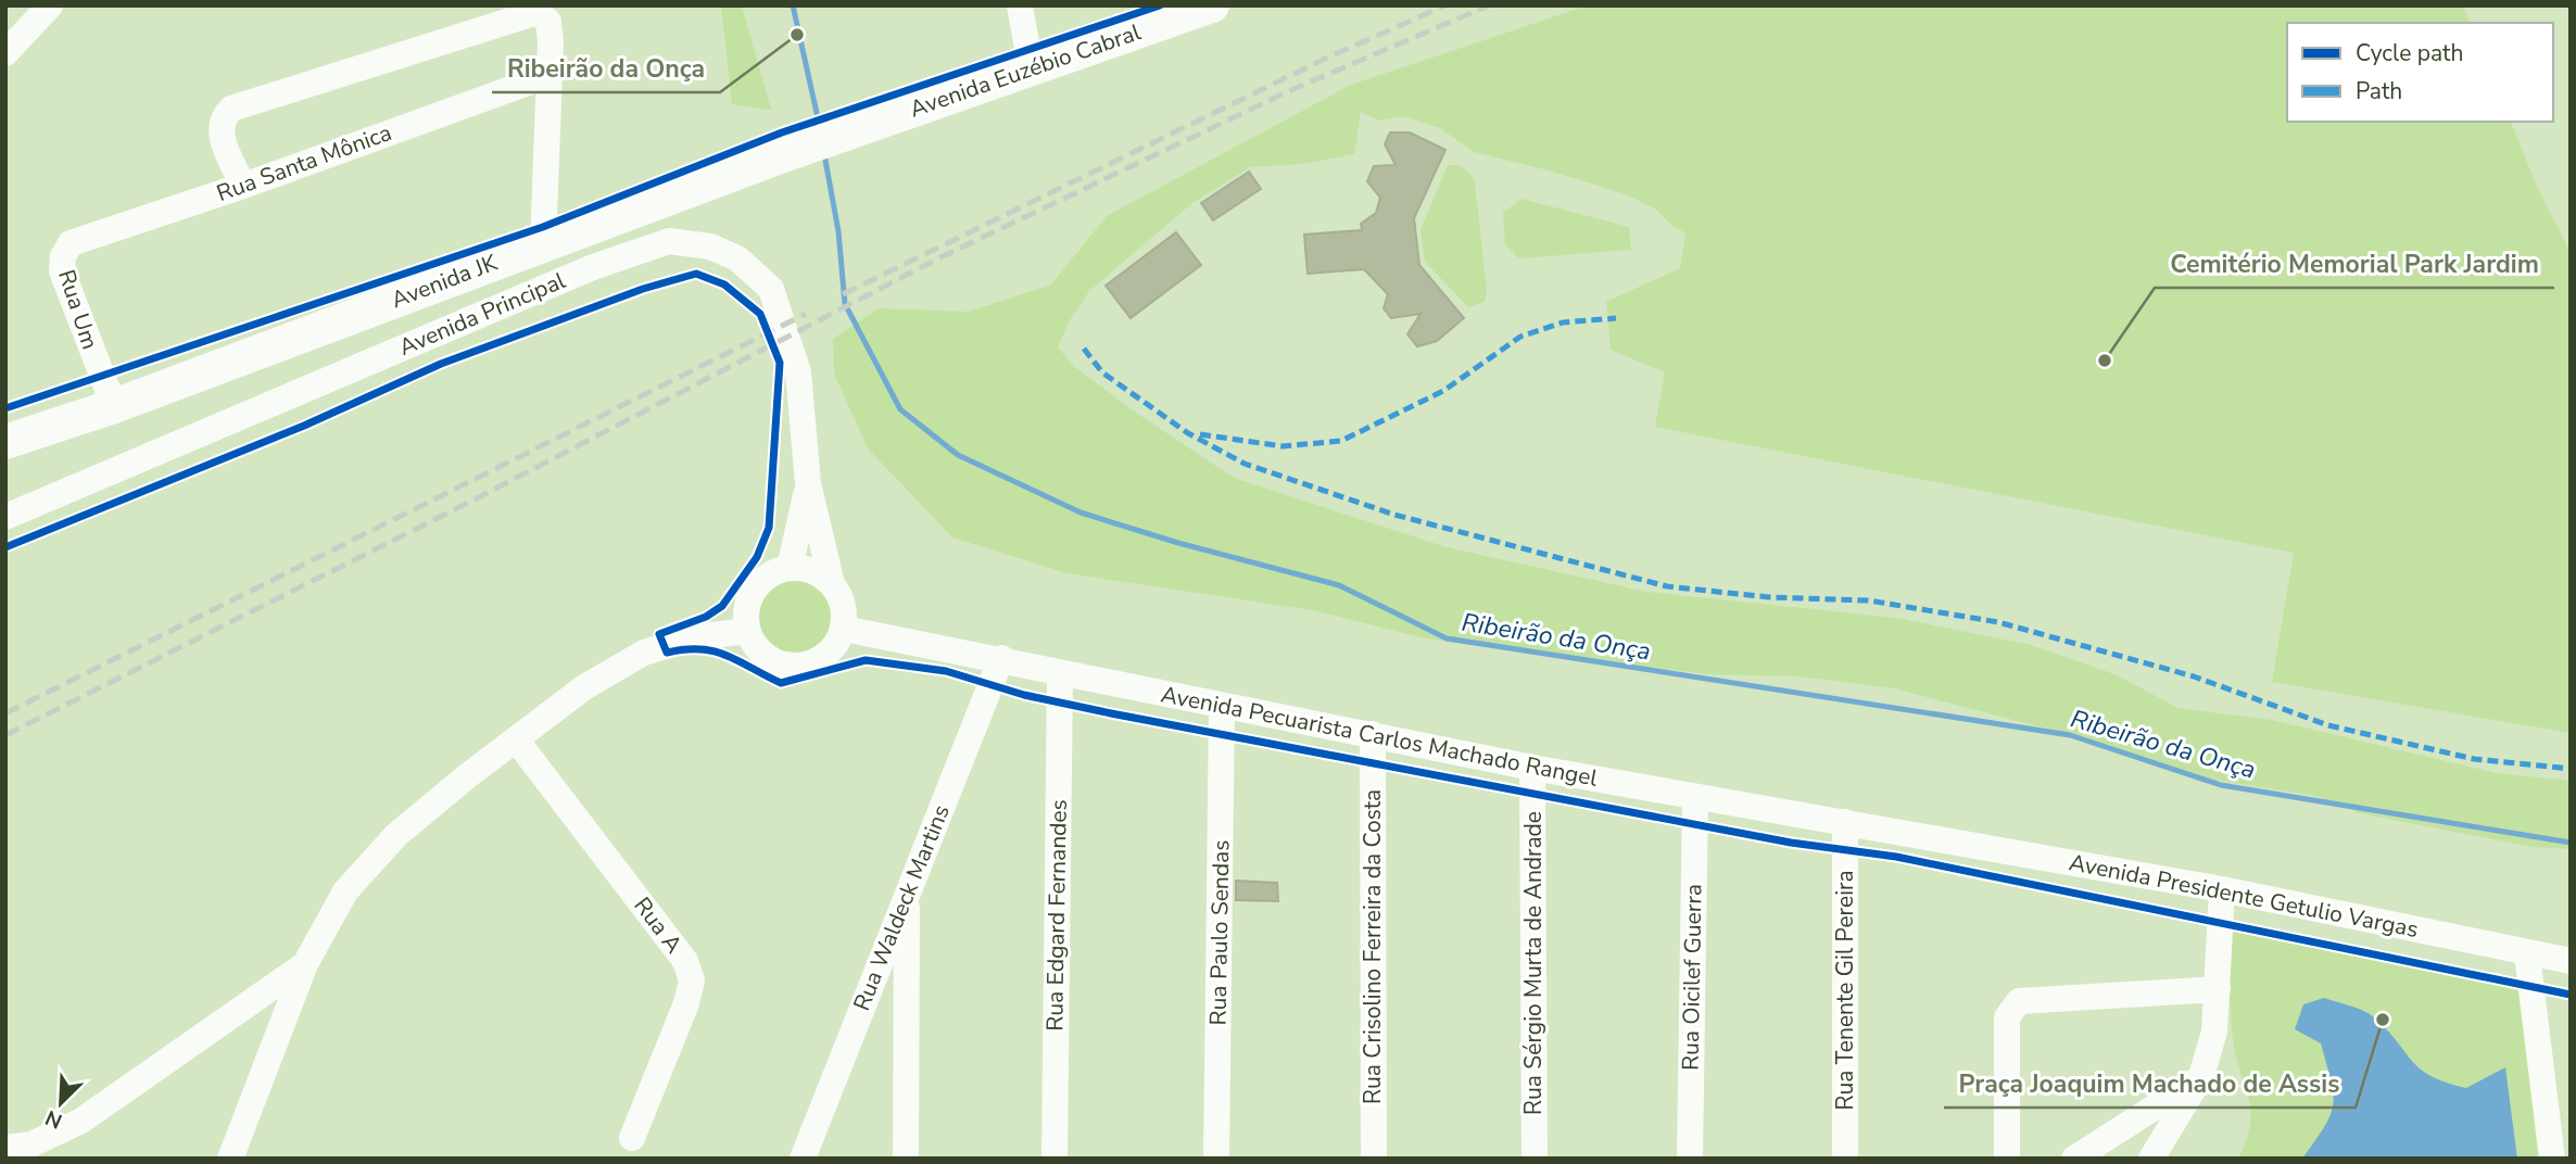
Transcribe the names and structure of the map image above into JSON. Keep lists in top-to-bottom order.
{
  "streets": {
    "main road": ["Avenida Euzébio Cabral", "Avenida JK"],
    "street": [
      "Rua Santa Mônica",
      "Rua Um",
      "Avenida Principal",
      "Avenida Pecuarista Carlos Machado Rangel",
      "Avenida Presidente Getulio Vargas",
      "Rua Waldeck Martins",
      "Rua Edgard Fernandes",
      "Rua A",
      "Rua Paulo Sendas",
      "Rua Crisolino Ferreira da Costa",
      "Rua Sérgio Murta de Andrade",
      "Rua Oicilef Guerra",
      "Rua Tenente Gil Pereira"
    ]
  },
  "crossings": [
    ["Avenida Euzébio Cabral", "Avenida JK"],
    ["Rua Santa Mônica", "Rua Um"],
    ["Avenida JK", "Rua Um"],
    ["Avenida Principal", "Avenida Pecuarista Carlos Machado Rangel"],
    ["Avenida Pecuarista Carlos Machado Rangel", "Avenida Presidente Getulio Vargas"],
    ["Avenida Pecuarista Carlos Machado Rangel", "Rua Waldeck Martins"],
    ["Avenida Pecuarista Carlos Machado Rangel", "Rua Edgard Fernandes"],
    ["Avenida Pecuarista Carlos Machado Rangel", "Rua Paulo Sendas"],
    ["Avenida Pecuarista Carlos Machado Rangel", "Rua Crisolino Ferreira da Costa"],
    ["Avenida Pecuarista Carlos Machado Rangel", "Rua Sérgio Murta de Andrade"],
    ["Avenida Pecuarista Carlos Machado Rangel", "Rua Oicilef Guerra"],
    ["Avenida Pecuarista Carlos Machado Rangel", "Rua Tenente Gil Pereira"]
  ],
  "water": ["Ribeirão da Onça"],
  "places": ["Ribeirão da Onça", "Cemitério Memorial Park Jardim", "Praça Joaquim Machado de Assis"],
  "legend": ["Cycle path", "Path"],
  "north": "bottom left"
}
